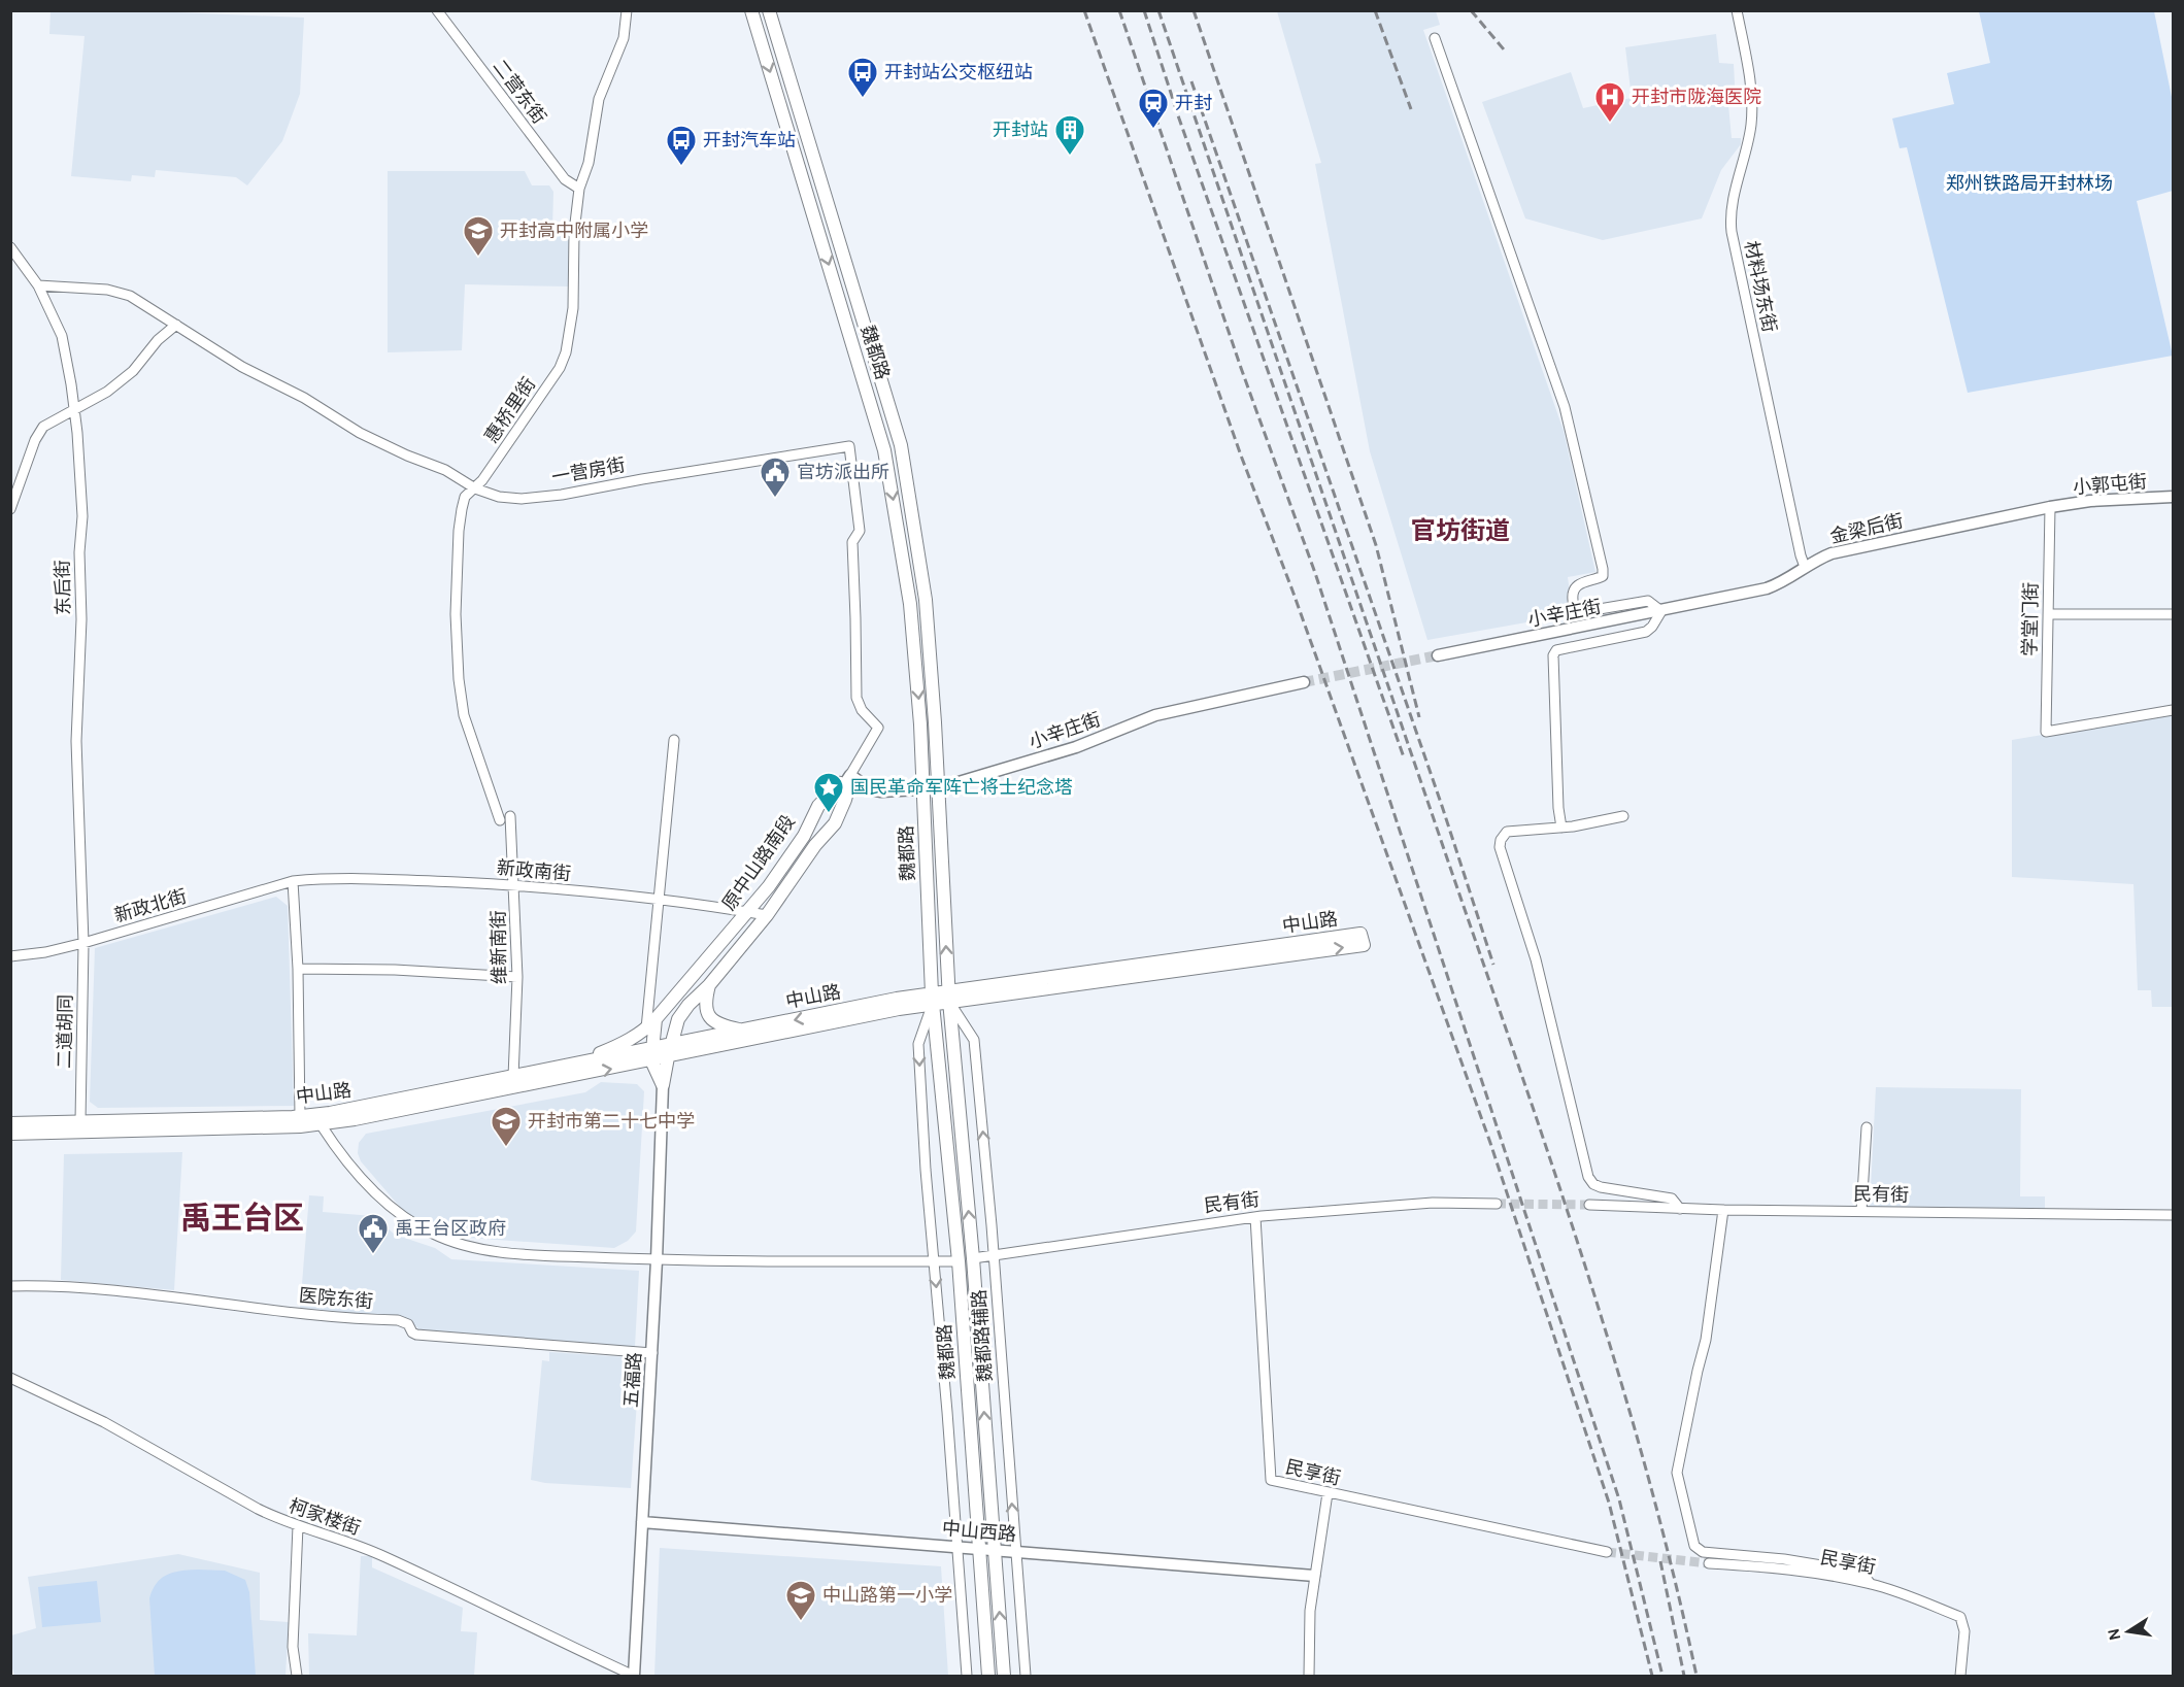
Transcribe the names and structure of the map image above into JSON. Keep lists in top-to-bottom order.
{
  "streets": {
    "main road": ["魏都路", "原中山路南段", "中山路"],
    "street": [
      "二营东街",
      "材料场东街",
      "惠桥里街",
      "一营房街",
      "小郭屯街",
      "金梁后街",
      "东后街",
      "小辛庄街",
      "学堂门街",
      "新政南街",
      "新政北街",
      "维新南街",
      "二道胡同",
      "民有街",
      "医院东街",
      "魏都路辅路",
      "五福路",
      "民享街",
      "柯家楼街",
      "中山西路"
    ]
  },
  "crossings": [
    ["二营东街", "惠桥里街"],
    ["材料场东街", "金梁后街"],
    ["魏都路", "小辛庄街"],
    ["魏都路", "中山路"],
    ["魏都路", "民有街"],
    ["魏都路", "魏都路辅路"],
    ["魏都路", "中山西路"],
    ["惠桥里街", "一营房街"],
    ["一营房街", "东后街"],
    ["一营房街", "小辛庄街"],
    ["一营房街", "原中山路南段"],
    ["小郭屯街", "金梁后街"],
    ["小郭屯街", "学堂门街"],
    ["金梁后街", "小辛庄街"],
    ["金梁后街", "学堂门街"],
    ["东后街", "新政北街"],
    ["东后街", "二道胡同"],
    ["小辛庄街", "原中山路南段"],
    ["原中山路南段", "新政南街"],
    ["原中山路南段", "中山路"],
    ["原中山路南段", "五福路"],
    ["新政南街", "新政北街"],
    ["新政南街", "维新南街"],
    ["新政北街", "二道胡同"],
    ["中山路", "维新南街"],
    ["中山路", "二道胡同"],
    ["中山路", "魏都路辅路"],
    ["民有街", "魏都路辅路"],
    ["民有街", "民享街"],
    ["医院东街", "五福路"],
    ["魏都路辅路", "中山西路"],
    ["五福路", "柯家楼街"],
    ["五福路", "中山西路"]
  ],
  "districts": ["官坊街道", "禹王台区"],
  "parks": ["郑州铁路局开封林场"],
  "places": {
    "bus stop": ["开封站公交枢纽站", "开封汽车站"],
    "hospital": ["开封市陇海医院"],
    "station": ["开封"],
    "building": ["开封站"],
    "school or university": ["开封高中附属小学", "开封市第二十七中学", "中山路第一小学"],
    "public building": ["官坊派出所", "禹王台区政府"],
    "place": ["国民革命军阵亡将士纪念塔"]
  },
  "north": "left"
}
